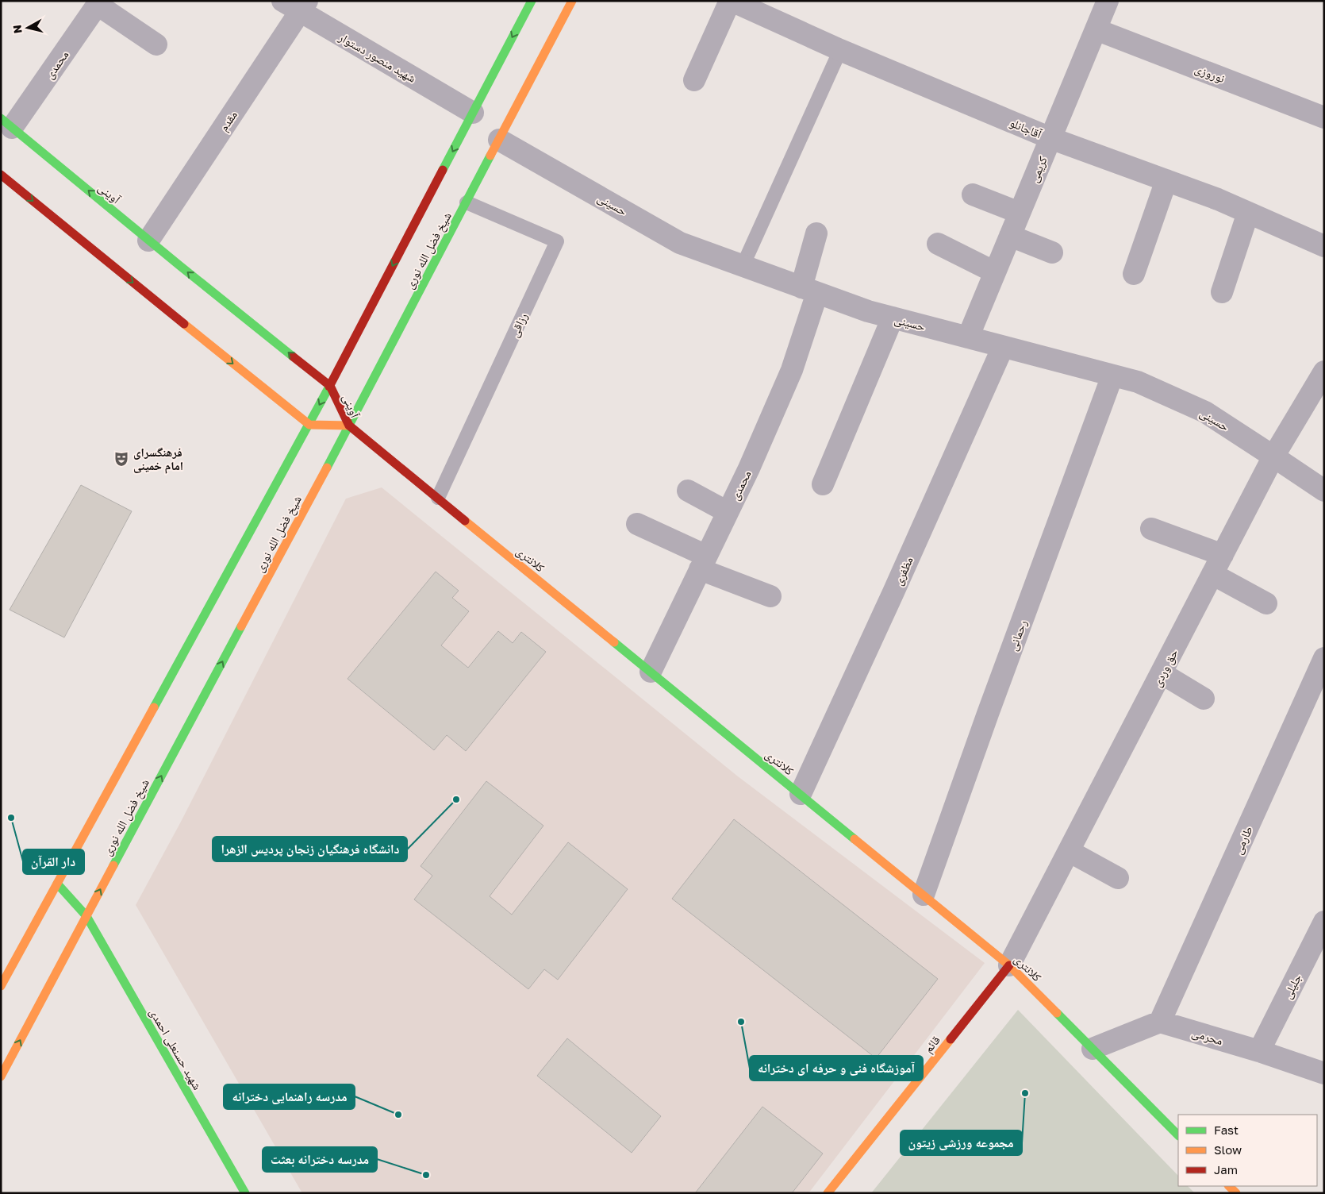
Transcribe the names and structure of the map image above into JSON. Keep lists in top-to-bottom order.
{
  "streets": {
    "main road": [
      "آوینی",
      "شیخ فضل الله نوری",
      "کلانتری",
      "قائم",
      "شهید حسنعلی احمدی"
    ],
    "street": [
      "شهید منصور دستوار",
      "محمدی",
      "نوروزی",
      "مقدم",
      "آقاجانلو",
      "کریمی",
      "حسینی",
      "مظفری",
      "رحمانی",
      "حق وردی",
      "طارمی",
      "جلیلی",
      "محرمی"
    ],
    "lane": ["رزاقی"]
  },
  "crossings": [
    ["شهید منصور دستوار", "مقدم"],
    ["شهید منصور دستوار", "شیخ فضل الله نوری"],
    ["محمدی", "آوینی"],
    ["محمدی", "حسینی"],
    ["محمدی", "کلانتری"],
    ["نوروزی", "کریمی"],
    ["مقدم", "آوینی"],
    ["آقاجانلو", "کریمی"],
    ["کریمی", "حسینی"],
    ["آوینی", "شیخ فضل الله نوری"],
    ["آوینی", "کلانتری"],
    ["حسینی", "شیخ فضل الله نوری"],
    ["حسینی", "مظفری"],
    ["حسینی", "رحمانی"],
    ["حسینی", "حق وردی"],
    ["شیخ فضل الله نوری", "رزاقی"],
    ["شیخ فضل الله نوری", "کلانتری"],
    ["شیخ فضل الله نوری", "شهید حسنعلی احمدی"],
    ["رزاقی", "کلانتری"],
    ["کلانتری", "مظفری"],
    ["کلانتری", "رحمانی"],
    ["کلانتری", "حق وردی"],
    ["کلانتری", "قائم"],
    ["حق وردی", "قائم"],
    ["طارمی", "محرمی"],
    ["جلیلی", "محرمی"]
  ],
  "places": {
    "theatre": ["فرهنگسرای امام خمینی"],
    "other": [
      "دانشگاه فرهنگیان زنجان پردیس الزهرا",
      "دار القرآن",
      "آموزشگاه فنی و حرفه ای دخترانه",
      "مجموعه ورزشی زیتون",
      "مدرسه راهنمایی دخترانه",
      "مدرسه دخترانه بعثت"
    ]
  },
  "legend": ["Fast", "Slow", "Jam"],
  "north": "left"
}
